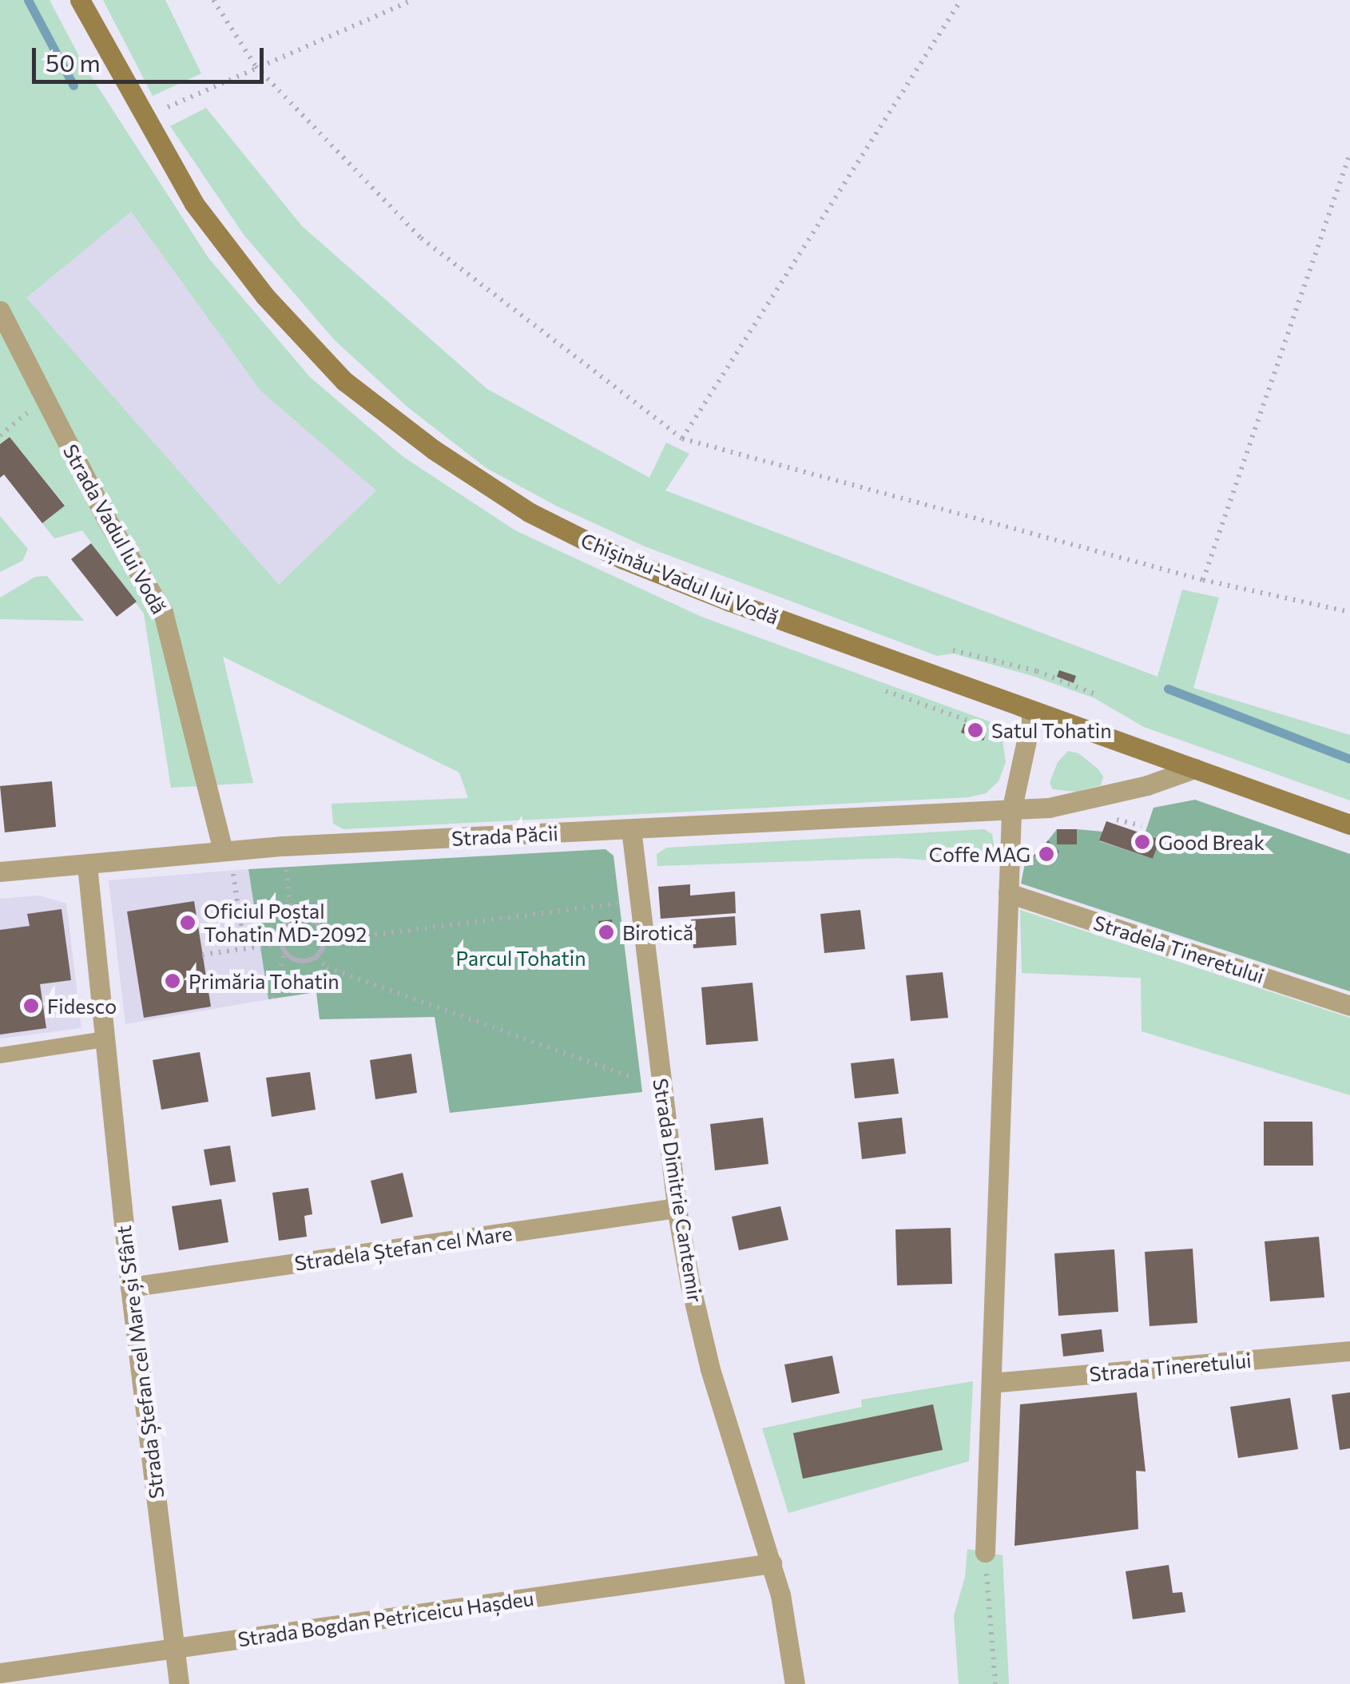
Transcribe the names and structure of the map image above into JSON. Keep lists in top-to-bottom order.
{
  "streets": {
    "main road": ["Chișinău-Vadul lui Vodă"],
    "street": [
      "Strada Vadul lui Vodă",
      "Strada Păcii",
      "Stradela Tineretului",
      "Strada Dimitrie Cantemir",
      "Stradela Ștefan cel Mare",
      "Strada Ștefan cel Mare și Sfânt",
      "Strada Tineretului",
      "Strada Bogdan Petriceicu Hașdeu"
    ]
  },
  "crossings": [
    ["Strada Vadul lui Vodă", "Strada Păcii"],
    ["Chișinău-Vadul lui Vodă", "Strada Păcii"],
    ["Strada Păcii", "Strada Dimitrie Cantemir"],
    ["Strada Păcii", "Strada Ștefan cel Mare și Sfânt"],
    ["Strada Dimitrie Cantemir", "Stradela Ștefan cel Mare"],
    ["Strada Dimitrie Cantemir", "Strada Bogdan Petriceicu Hașdeu"],
    ["Stradela Ștefan cel Mare", "Strada Ștefan cel Mare și Sfânt"],
    ["Strada Ștefan cel Mare și Sfânt", "Strada Bogdan Petriceicu Hașdeu"]
  ],
  "parks": ["Parcul Tohatin"],
  "places": [
    "Satul Tohatin",
    "Good Break",
    "Coffe MAG",
    "Oficiul Poștal Tohatin MD-2092",
    "Birotică",
    "Primăria Tohatin",
    "Fidesco"
  ],
  "scale_bar": "50 m"
}
